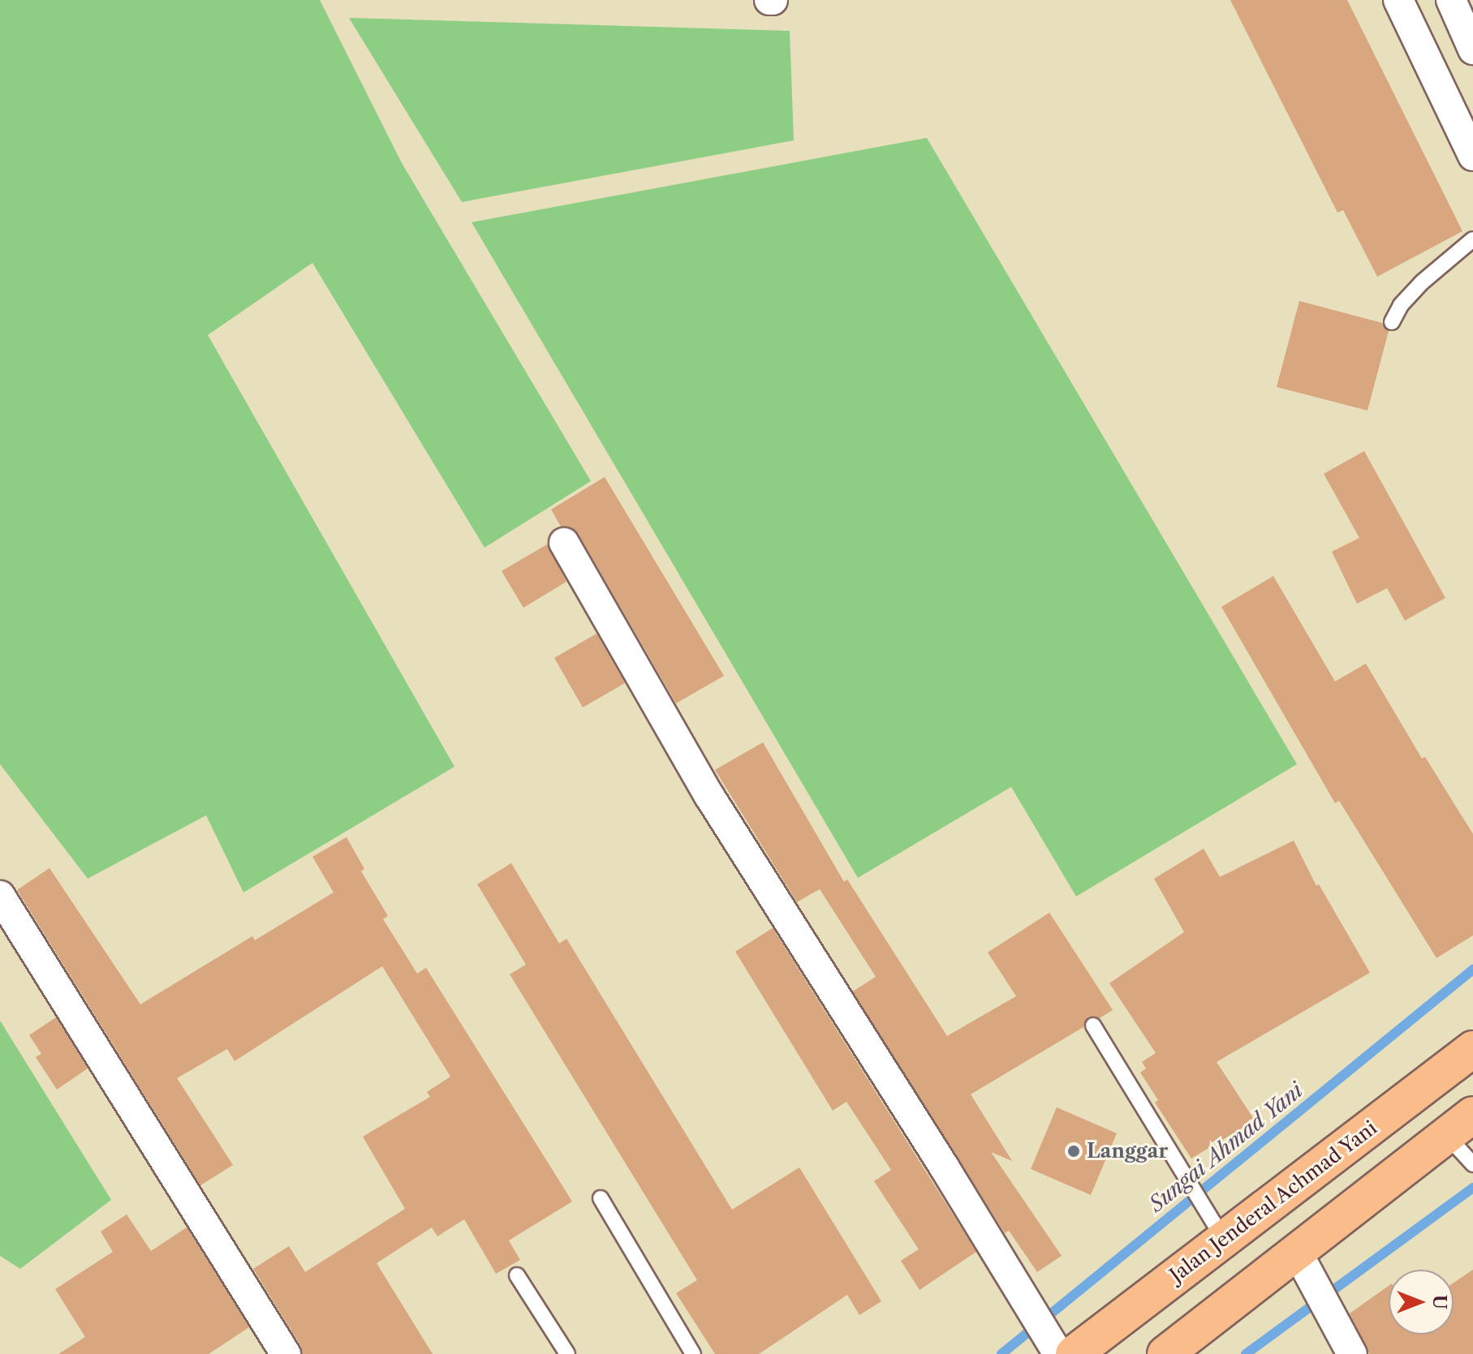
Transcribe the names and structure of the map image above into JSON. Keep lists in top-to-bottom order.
{
  "streets": {
    "highway": ["Jalan Jenderal Achmad Yani"]
  },
  "water": ["Sungai Ahmad Yani"],
  "places": ["Langgar"],
  "north": "right"
}
